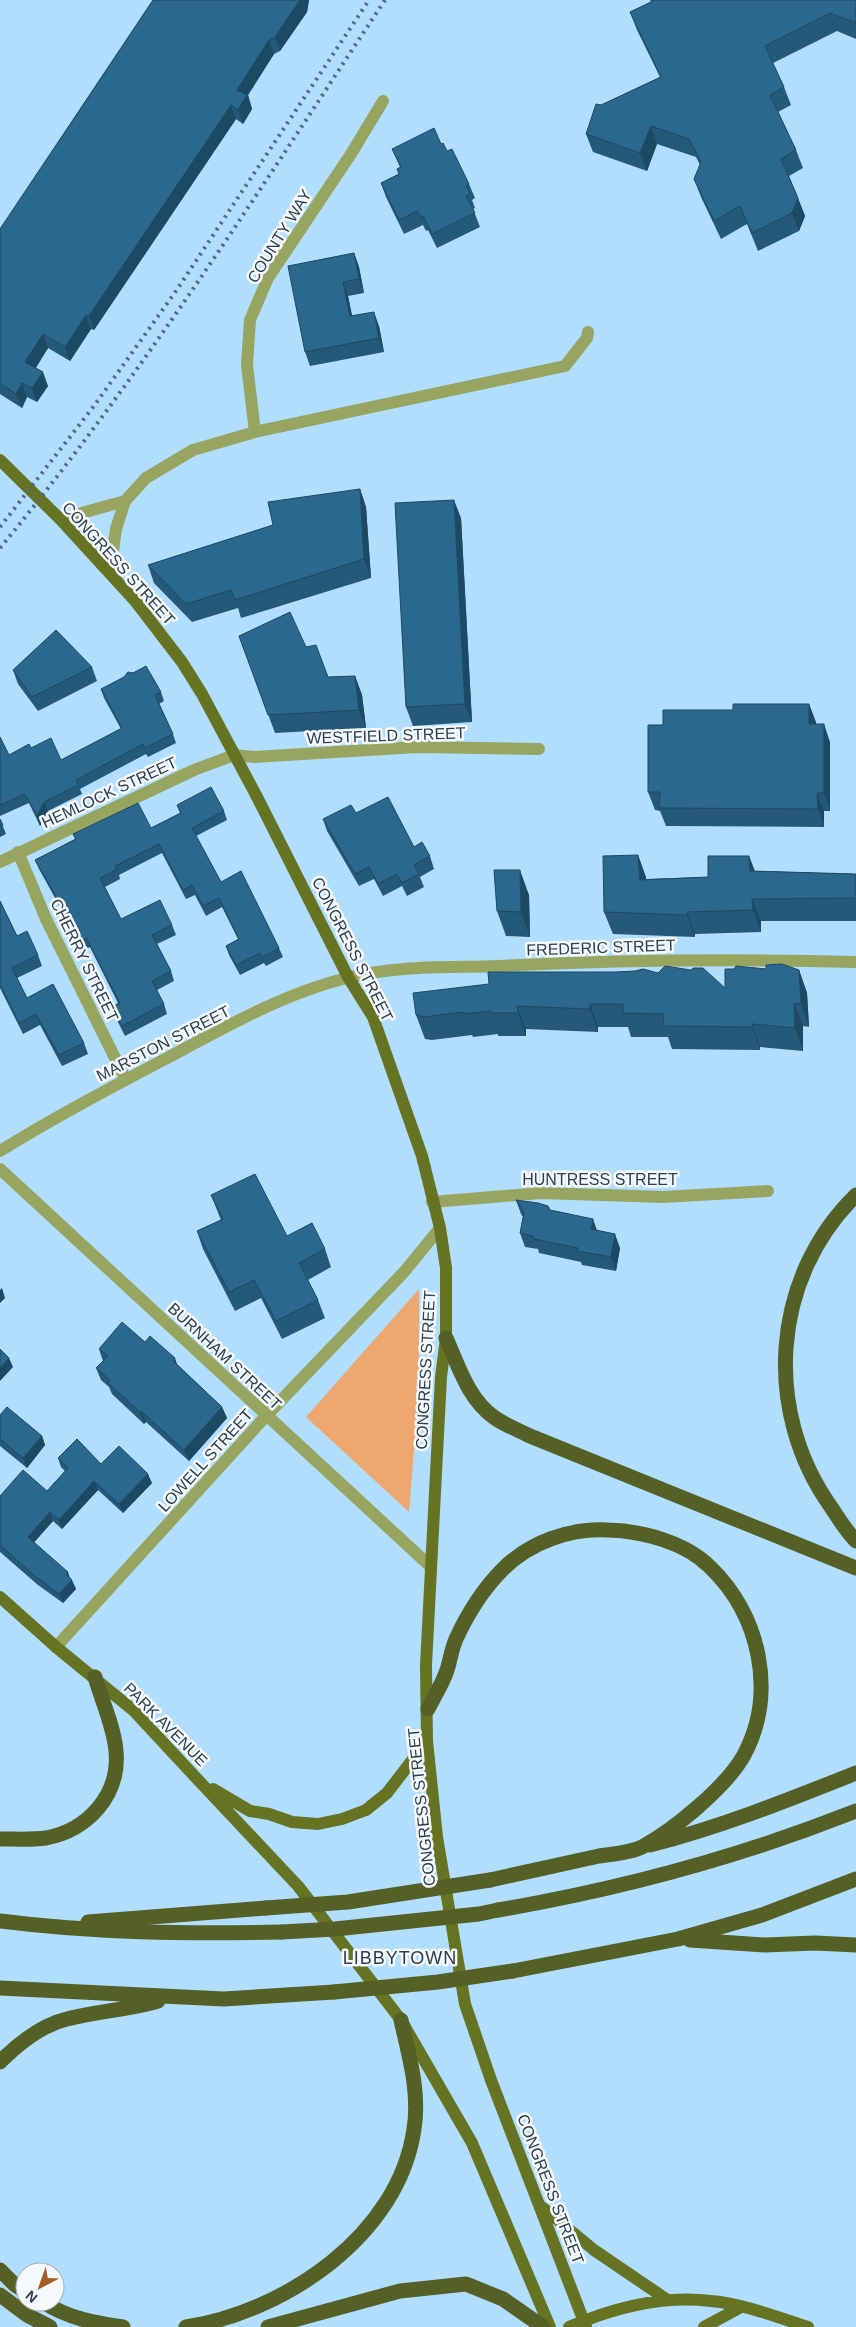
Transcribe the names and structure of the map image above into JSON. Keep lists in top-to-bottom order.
{
  "streets": {
    "main road": ["CONGRESS STREET", "PARK AVENUE"],
    "street": [
      "COUNTY WAY",
      "WESTFIELD STREET",
      "HEMLOCK STREET",
      "FREDERIC STREET",
      "CHERRY STREET",
      "MARSTON STREET",
      "HUNTRESS STREET",
      "BURNHAM STREET",
      "LOWELL STREET"
    ]
  },
  "crossings": [
    ["CONGRESS STREET", "WESTFIELD STREET"],
    ["CONGRESS STREET", "HEMLOCK STREET"],
    ["CONGRESS STREET", "FREDERIC STREET"],
    ["CONGRESS STREET", "MARSTON STREET"],
    ["CONGRESS STREET", "HUNTRESS STREET"],
    ["CONGRESS STREET", "BURNHAM STREET"],
    ["CONGRESS STREET", "LOWELL STREET"],
    ["WESTFIELD STREET", "HEMLOCK STREET"],
    ["HEMLOCK STREET", "CHERRY STREET"],
    ["FREDERIC STREET", "MARSTON STREET"],
    ["CHERRY STREET", "MARSTON STREET"],
    ["BURNHAM STREET", "LOWELL STREET"],
    ["LOWELL STREET", "PARK AVENUE"]
  ],
  "districts": ["LIBBYTOWN"],
  "north": "bottom left"
}
